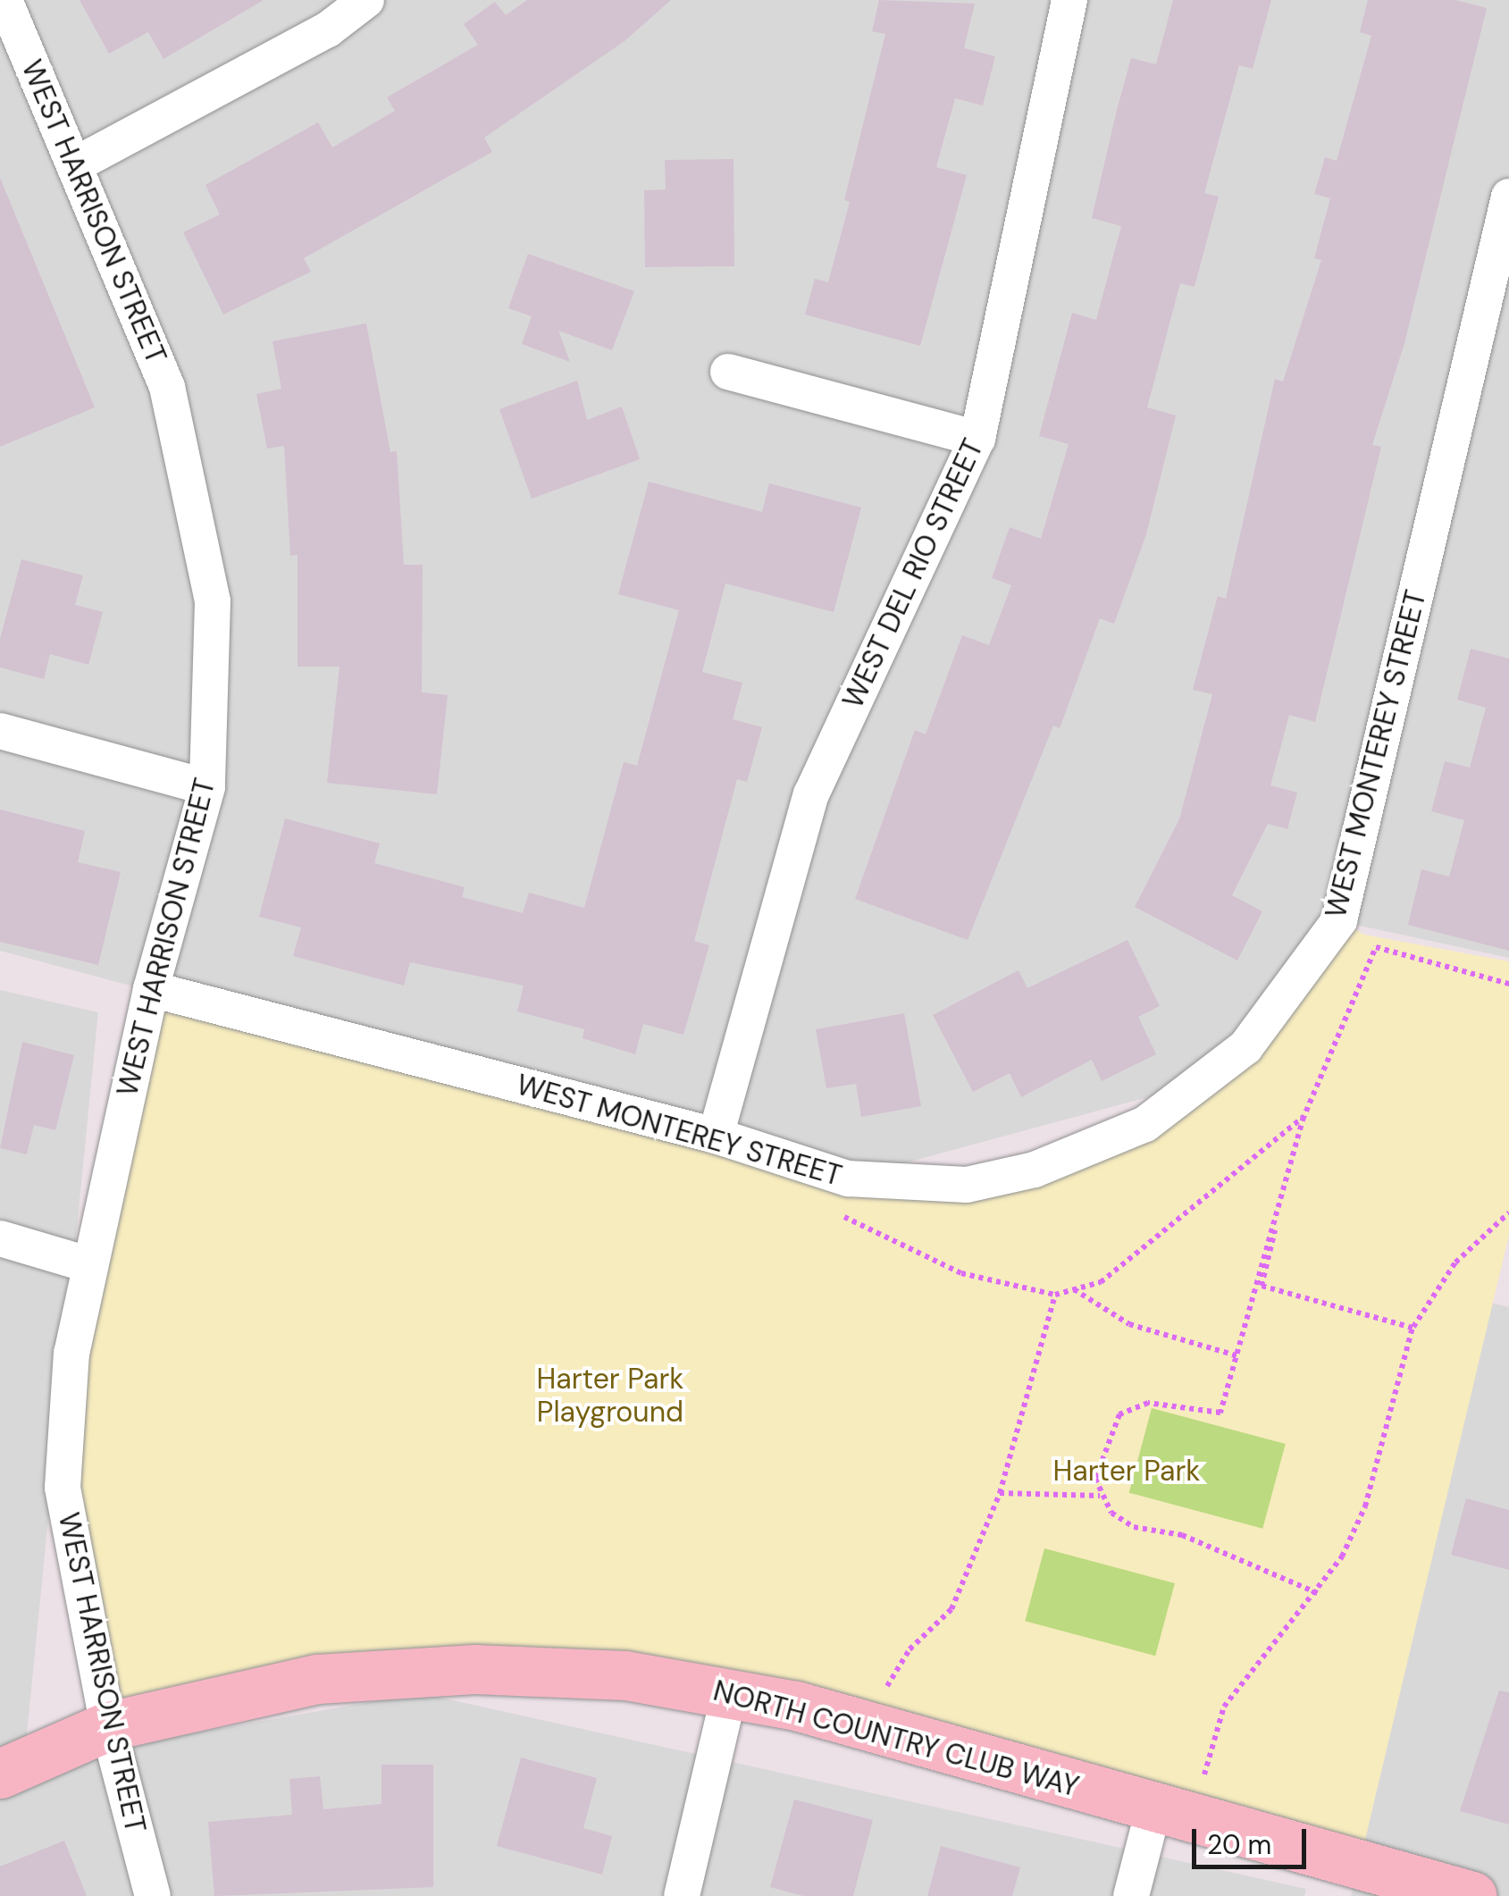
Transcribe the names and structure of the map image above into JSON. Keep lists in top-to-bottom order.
{
  "streets": {
    "street": [
      "WEST HARRISON STREET",
      "WEST DEL RIO STREET",
      "WEST MONTEREY STREET",
      "NORTH COUNTRY CLUB WAY"
    ]
  },
  "crossings": [
    ["WEST HARRISON STREET", "WEST MONTEREY STREET"],
    ["WEST HARRISON STREET", "NORTH COUNTRY CLUB WAY"],
    ["WEST DEL RIO STREET", "WEST MONTEREY STREET"]
  ],
  "parks": ["Harter Park Playground", "Harter Park"],
  "scale_bar": "20 m"
}
